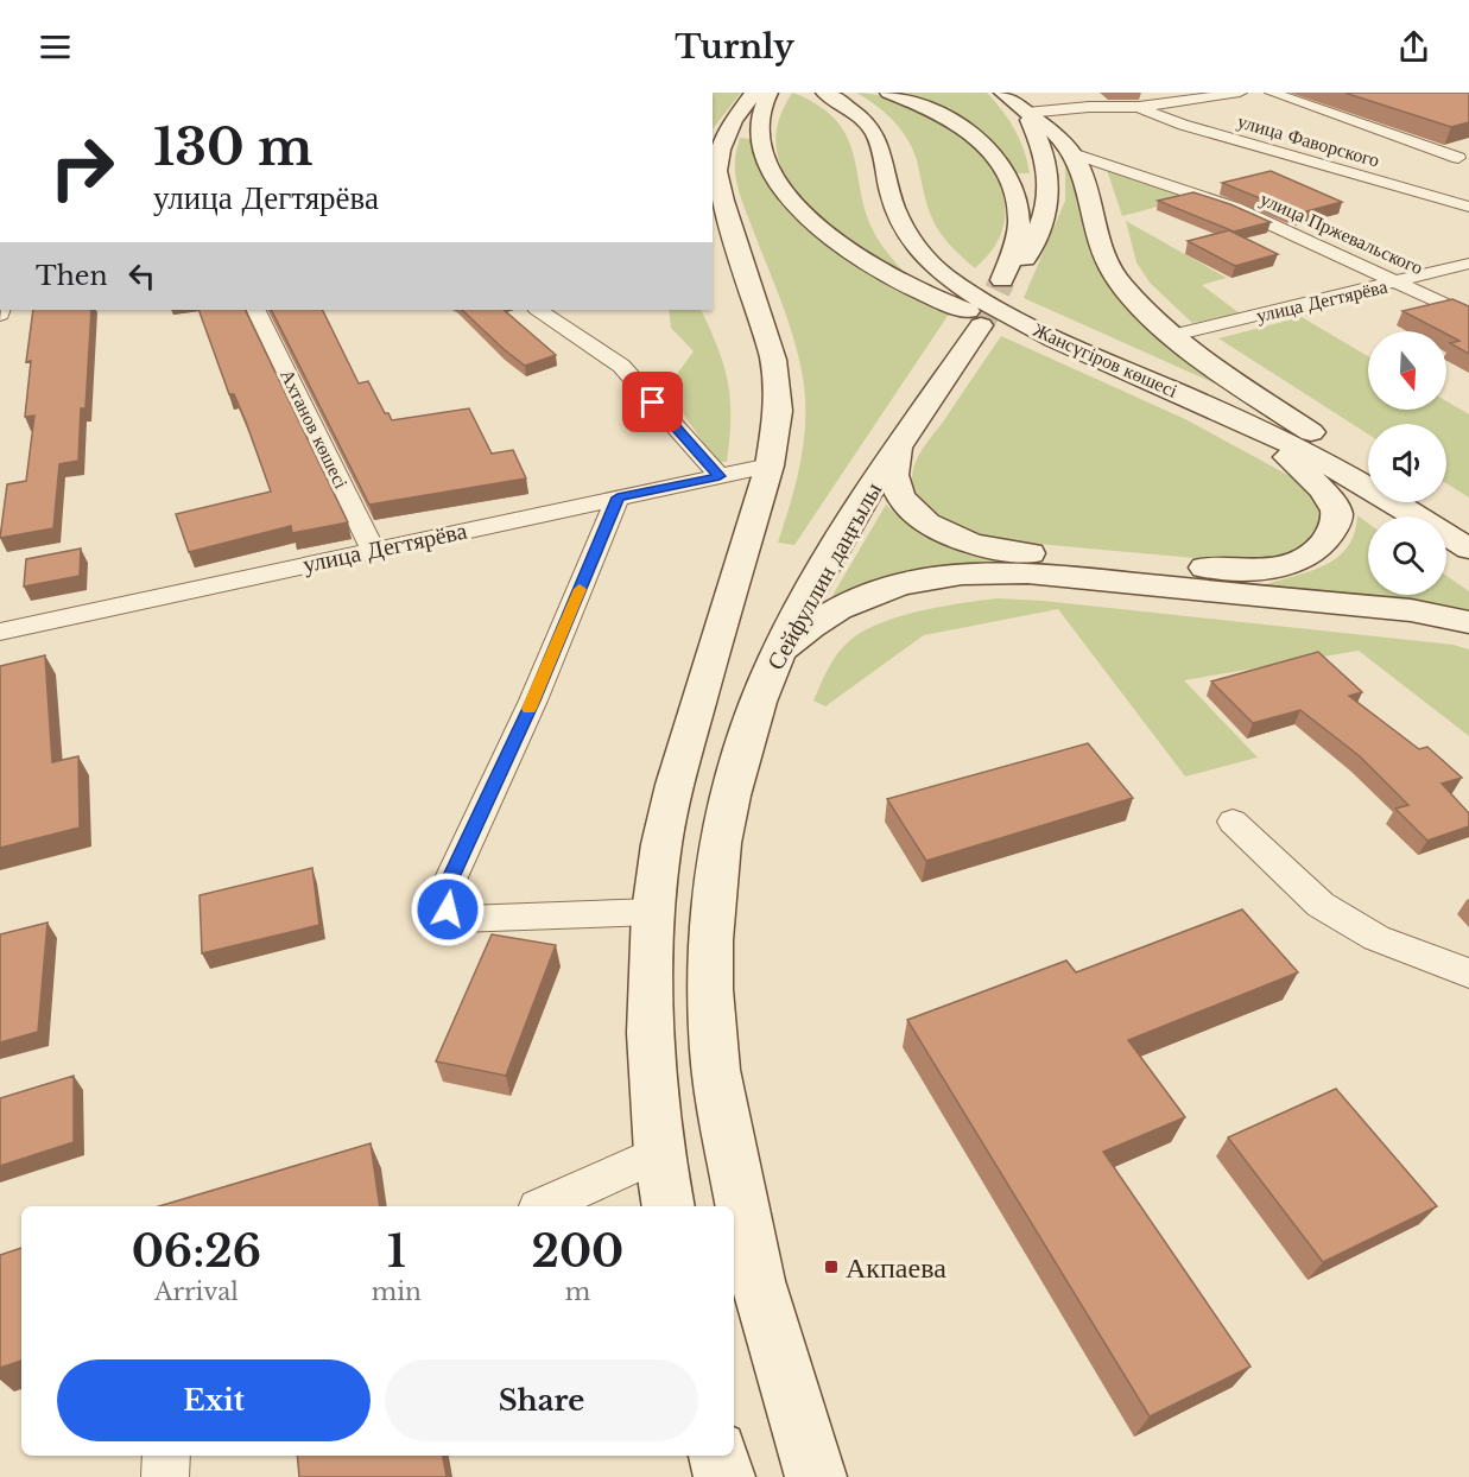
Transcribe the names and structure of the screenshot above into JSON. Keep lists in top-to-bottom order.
{
  "streets": {
    "main road": ["Жансүгіров көшесі", "Сейфуллин даңғылы"],
    "street": [
      "улица Фаворского",
      "улица Пржевальского",
      "улица Дегтярёва",
      "Ахтанов көшесі"
    ]
  },
  "crossings": [
    ["улица Пржевальского", "улица Дегтярёва"],
    ["улица Дегтярёва", "Ахтанов көшесі"]
  ],
  "places": {
    "transit": ["Акпаева"]
  },
  "north": "bottom",
  "page": {
    "header": "Turnly",
    "turn": ["130 m", "улица Дегтярёва"],
    "then": "Then",
    "eta": [
      "06:26",
      "Arrival",
      "1",
      "min",
      "200",
      "m"
    ],
    "buttons": ["Exit", "Share"]
  }
}
